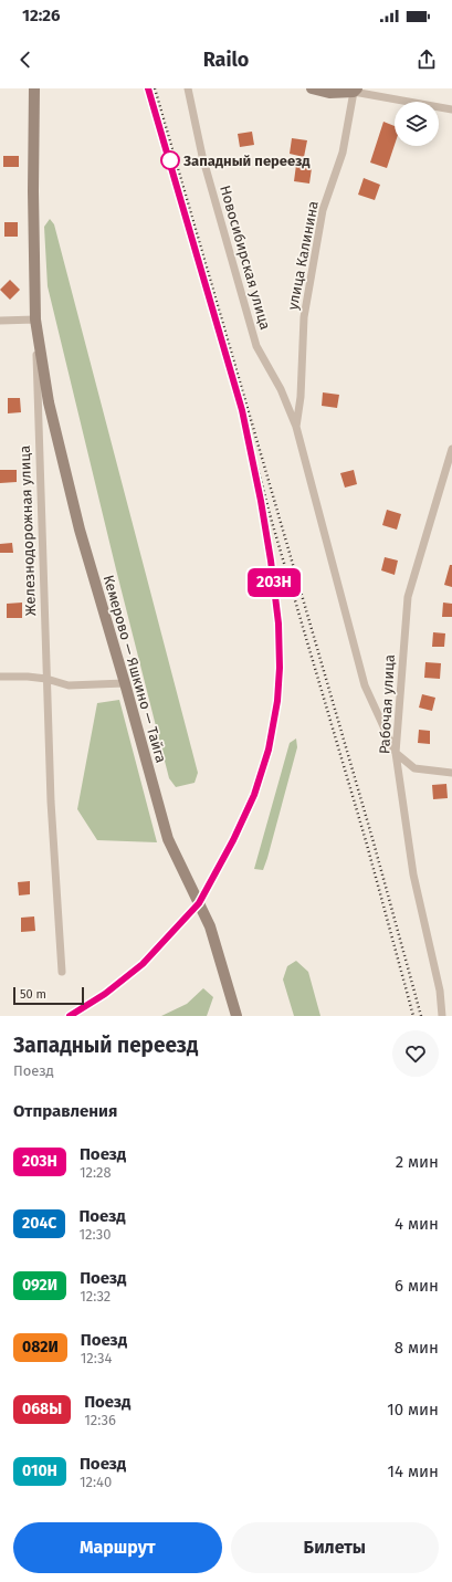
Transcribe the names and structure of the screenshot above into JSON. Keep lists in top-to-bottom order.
{
  "streets": {
    "main road": ["Железнодорожная улица", "Кемерово — Яшкино — Тайга"],
    "street": ["улица Калинина", "Новосибирская улица", "Рабочая улица"]
  },
  "crossings": [
    ["улица Калинина", "Новосибирская улица"],
    ["Новосибирская улица", "Рабочая улица"],
    ["Железнодорожная улица", "Кемерово — Яшкино — Тайга"]
  ],
  "places": ["Западный переезд"],
  "scale_bar": "50 m",
  "page": {
    "status": "12:26",
    "header": "Railo",
    "on_map": "203Н",
    "scale": "50 m",
    "heading": [
      ["Западный переезд", "Поезд"],
      "Отправления"
    ],
    "list": [
      {
        "mark": "203Н",
        "name": "Поезд",
        "note": "12:28",
        "value": "2 мин"
      },
      {
        "mark": "204С",
        "name": "Поезд",
        "note": "12:30",
        "value": "4 мин"
      },
      {
        "mark": "092И",
        "name": "Поезд",
        "note": "12:32",
        "value": "6 мин"
      },
      {
        "mark": "082И",
        "name": "Поезд",
        "note": "12:34",
        "value": "8 мин"
      },
      {
        "mark": "068Ы",
        "name": "Поезд",
        "note": "12:36",
        "value": "10 мин"
      },
      {
        "mark": "010Н",
        "name": "Поезд",
        "note": "12:40",
        "value": "14 мин"
      }
    ],
    "buttons": ["Маршрут", "Билеты"]
  }
}
